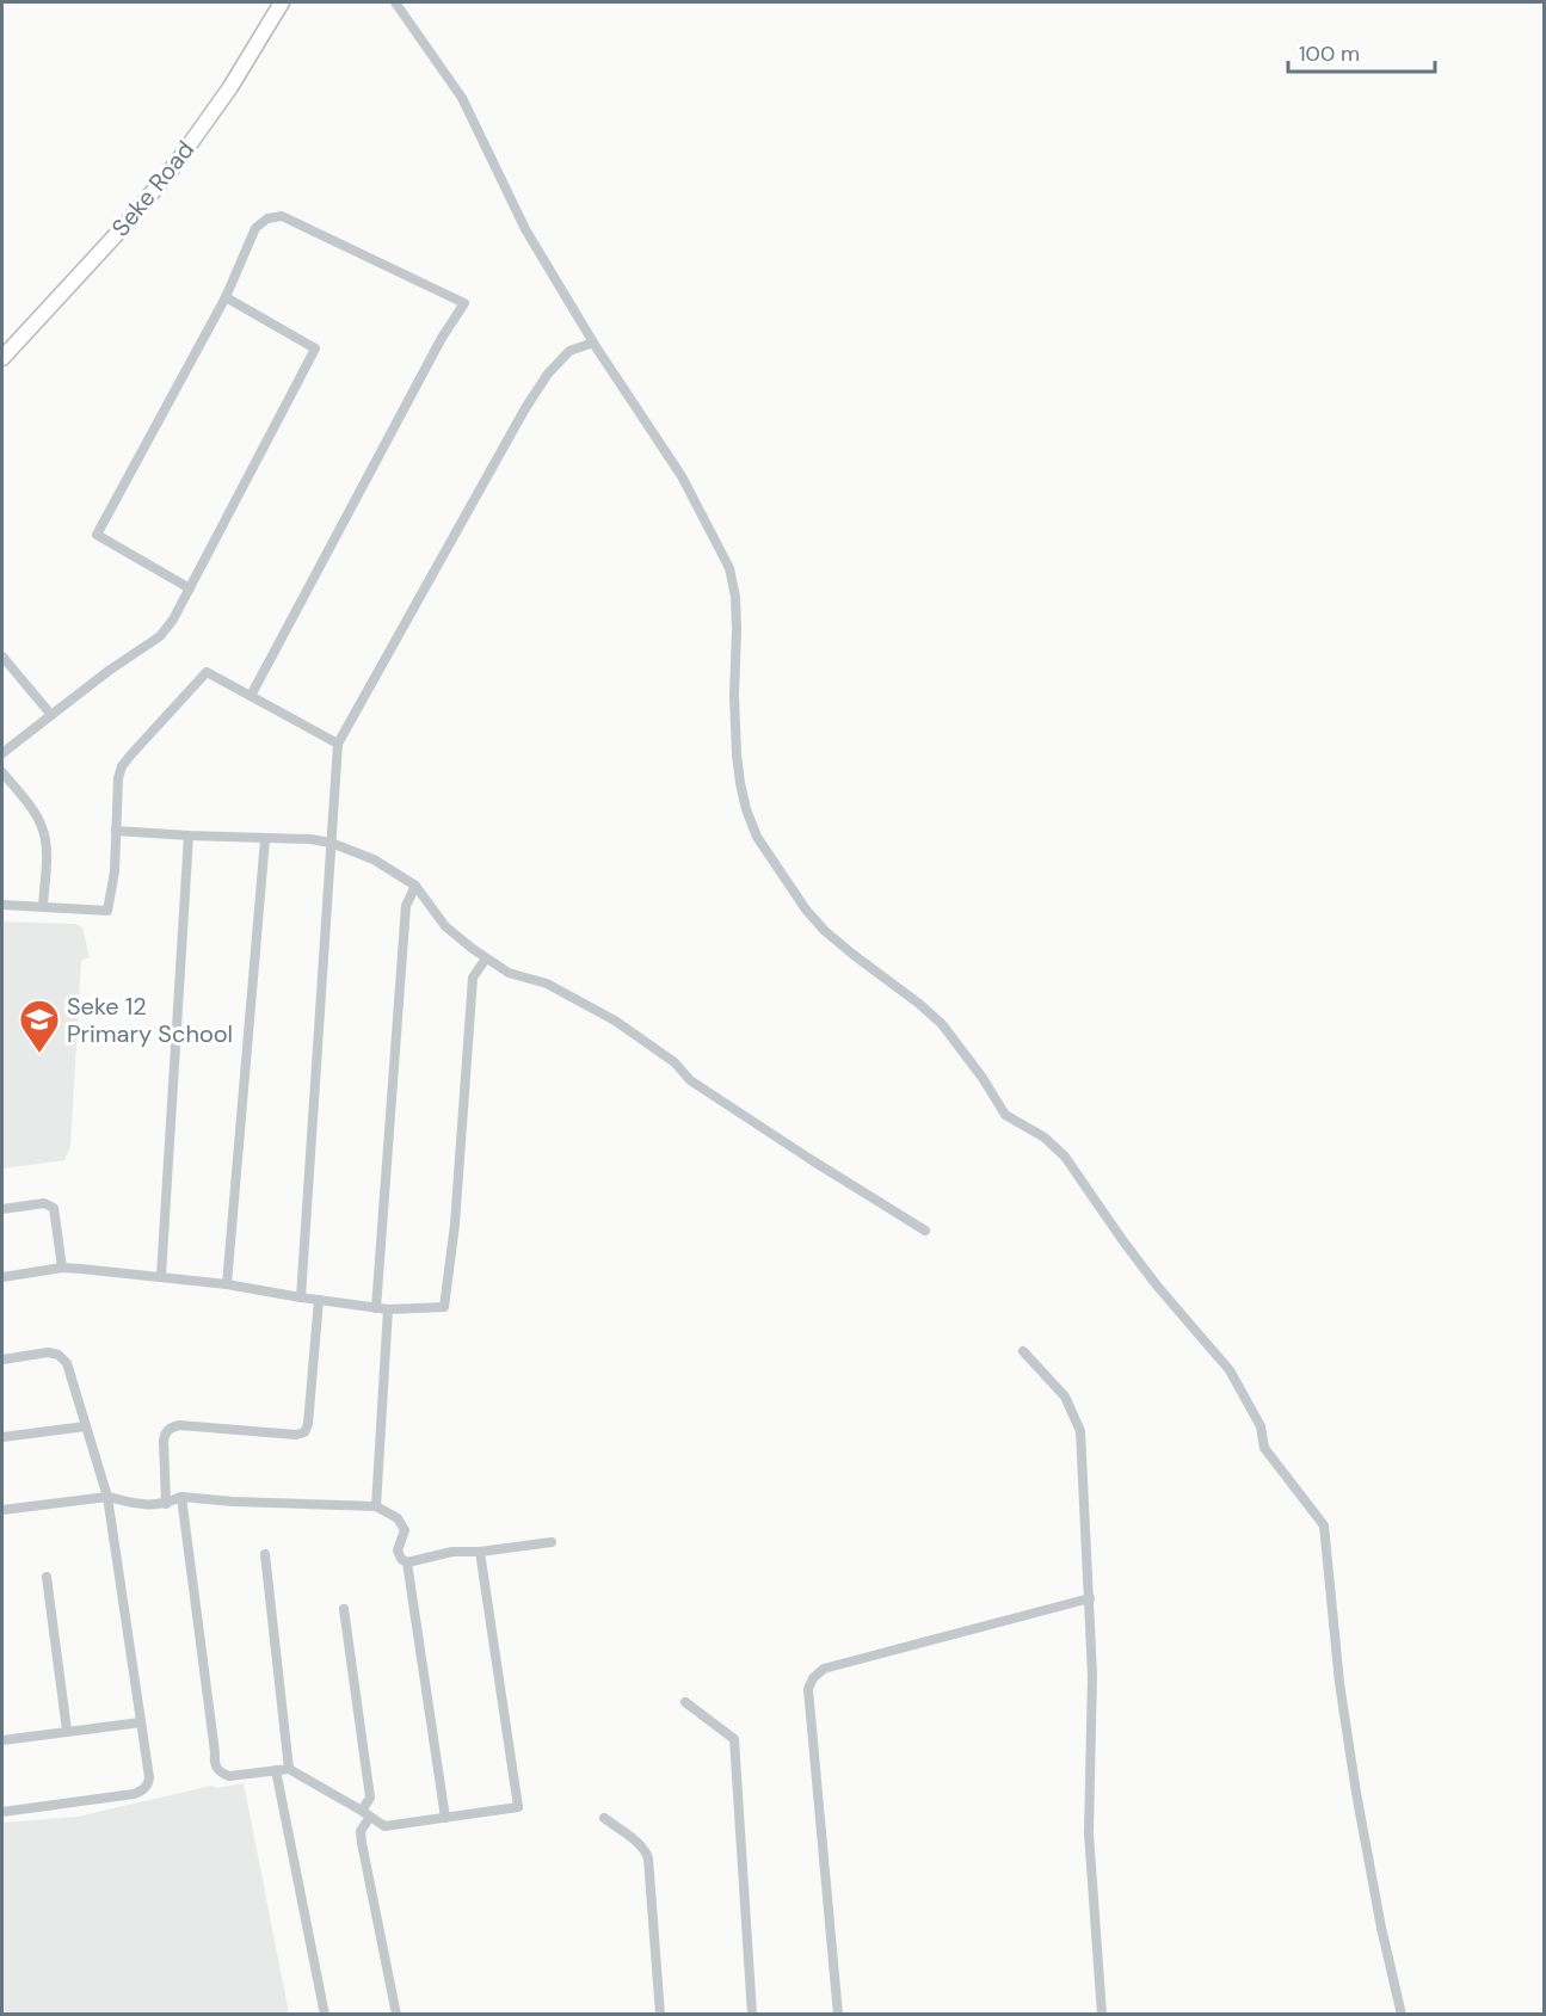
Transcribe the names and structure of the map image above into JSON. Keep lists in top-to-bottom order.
{
  "streets": {
    "main road": ["Seke Road"]
  },
  "places": {
    "school or university": ["Seke 12 Primary School"]
  },
  "scale_bar": "100 m"
}
